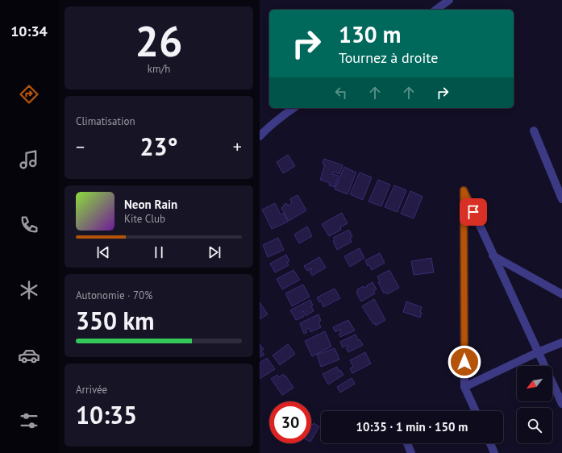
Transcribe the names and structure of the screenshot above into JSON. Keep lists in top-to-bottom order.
{
  "north": "bottom left",
  "page": {
    "tabs": "10:34",
    "tile": [
      ["26", "km/h"],
      "Climatisation",
      ["Autonomie · 70%", "350 km"],
      ["Arrivée", "10:35"]
    ],
    "turn": ["130 m", "Tournez à droite"],
    "heat": ["−", "23°", "+"],
    "song": ["Neon Rain", "Kite Club"],
    "limit": "30",
    "trip": "10:35 · 1 min · 150 m"
  }
}
